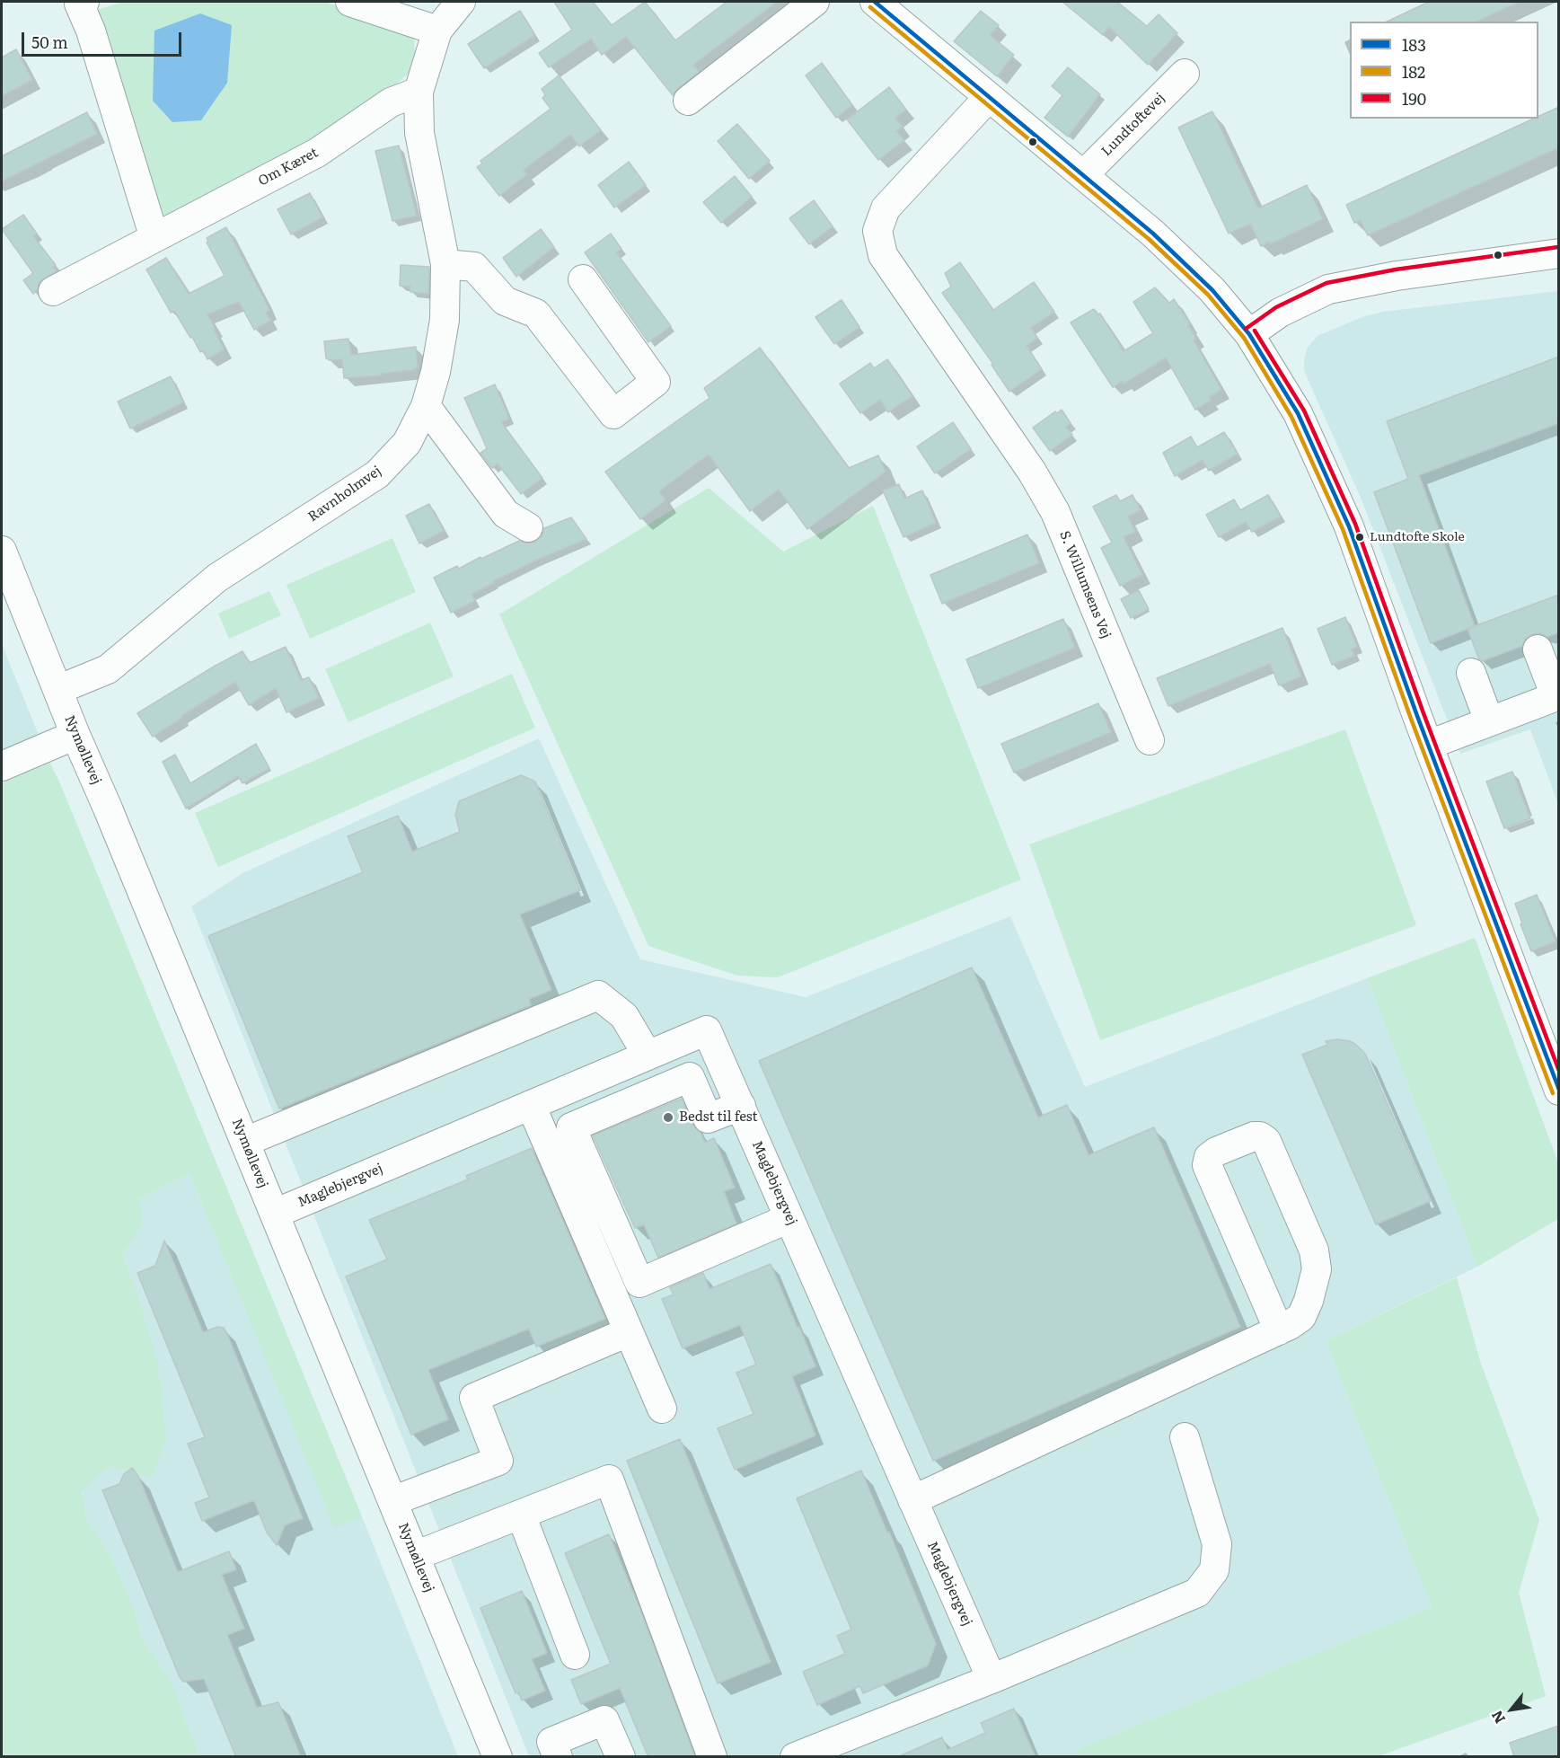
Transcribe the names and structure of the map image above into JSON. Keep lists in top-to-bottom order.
{
  "streets": {
    "street": [
      "Lundtoftevej",
      "Om Kæret",
      "Ravnholmvej",
      "S. Willumsens Vej",
      "Nymøllevej",
      "Maglebjergvej"
    ]
  },
  "crossings": [
    ["Om Kæret", "Ravnholmvej"],
    ["Ravnholmvej", "Nymøllevej"],
    ["Nymøllevej", "Maglebjergvej"]
  ],
  "places": ["Lundtofte Skole", "Bedst til fest"],
  "lines": ["transit line 183", "transit line 182", "transit line 190"],
  "legend": ["183", "182", "190"],
  "scale_bar": "50 m",
  "north": "bottom left"
}
